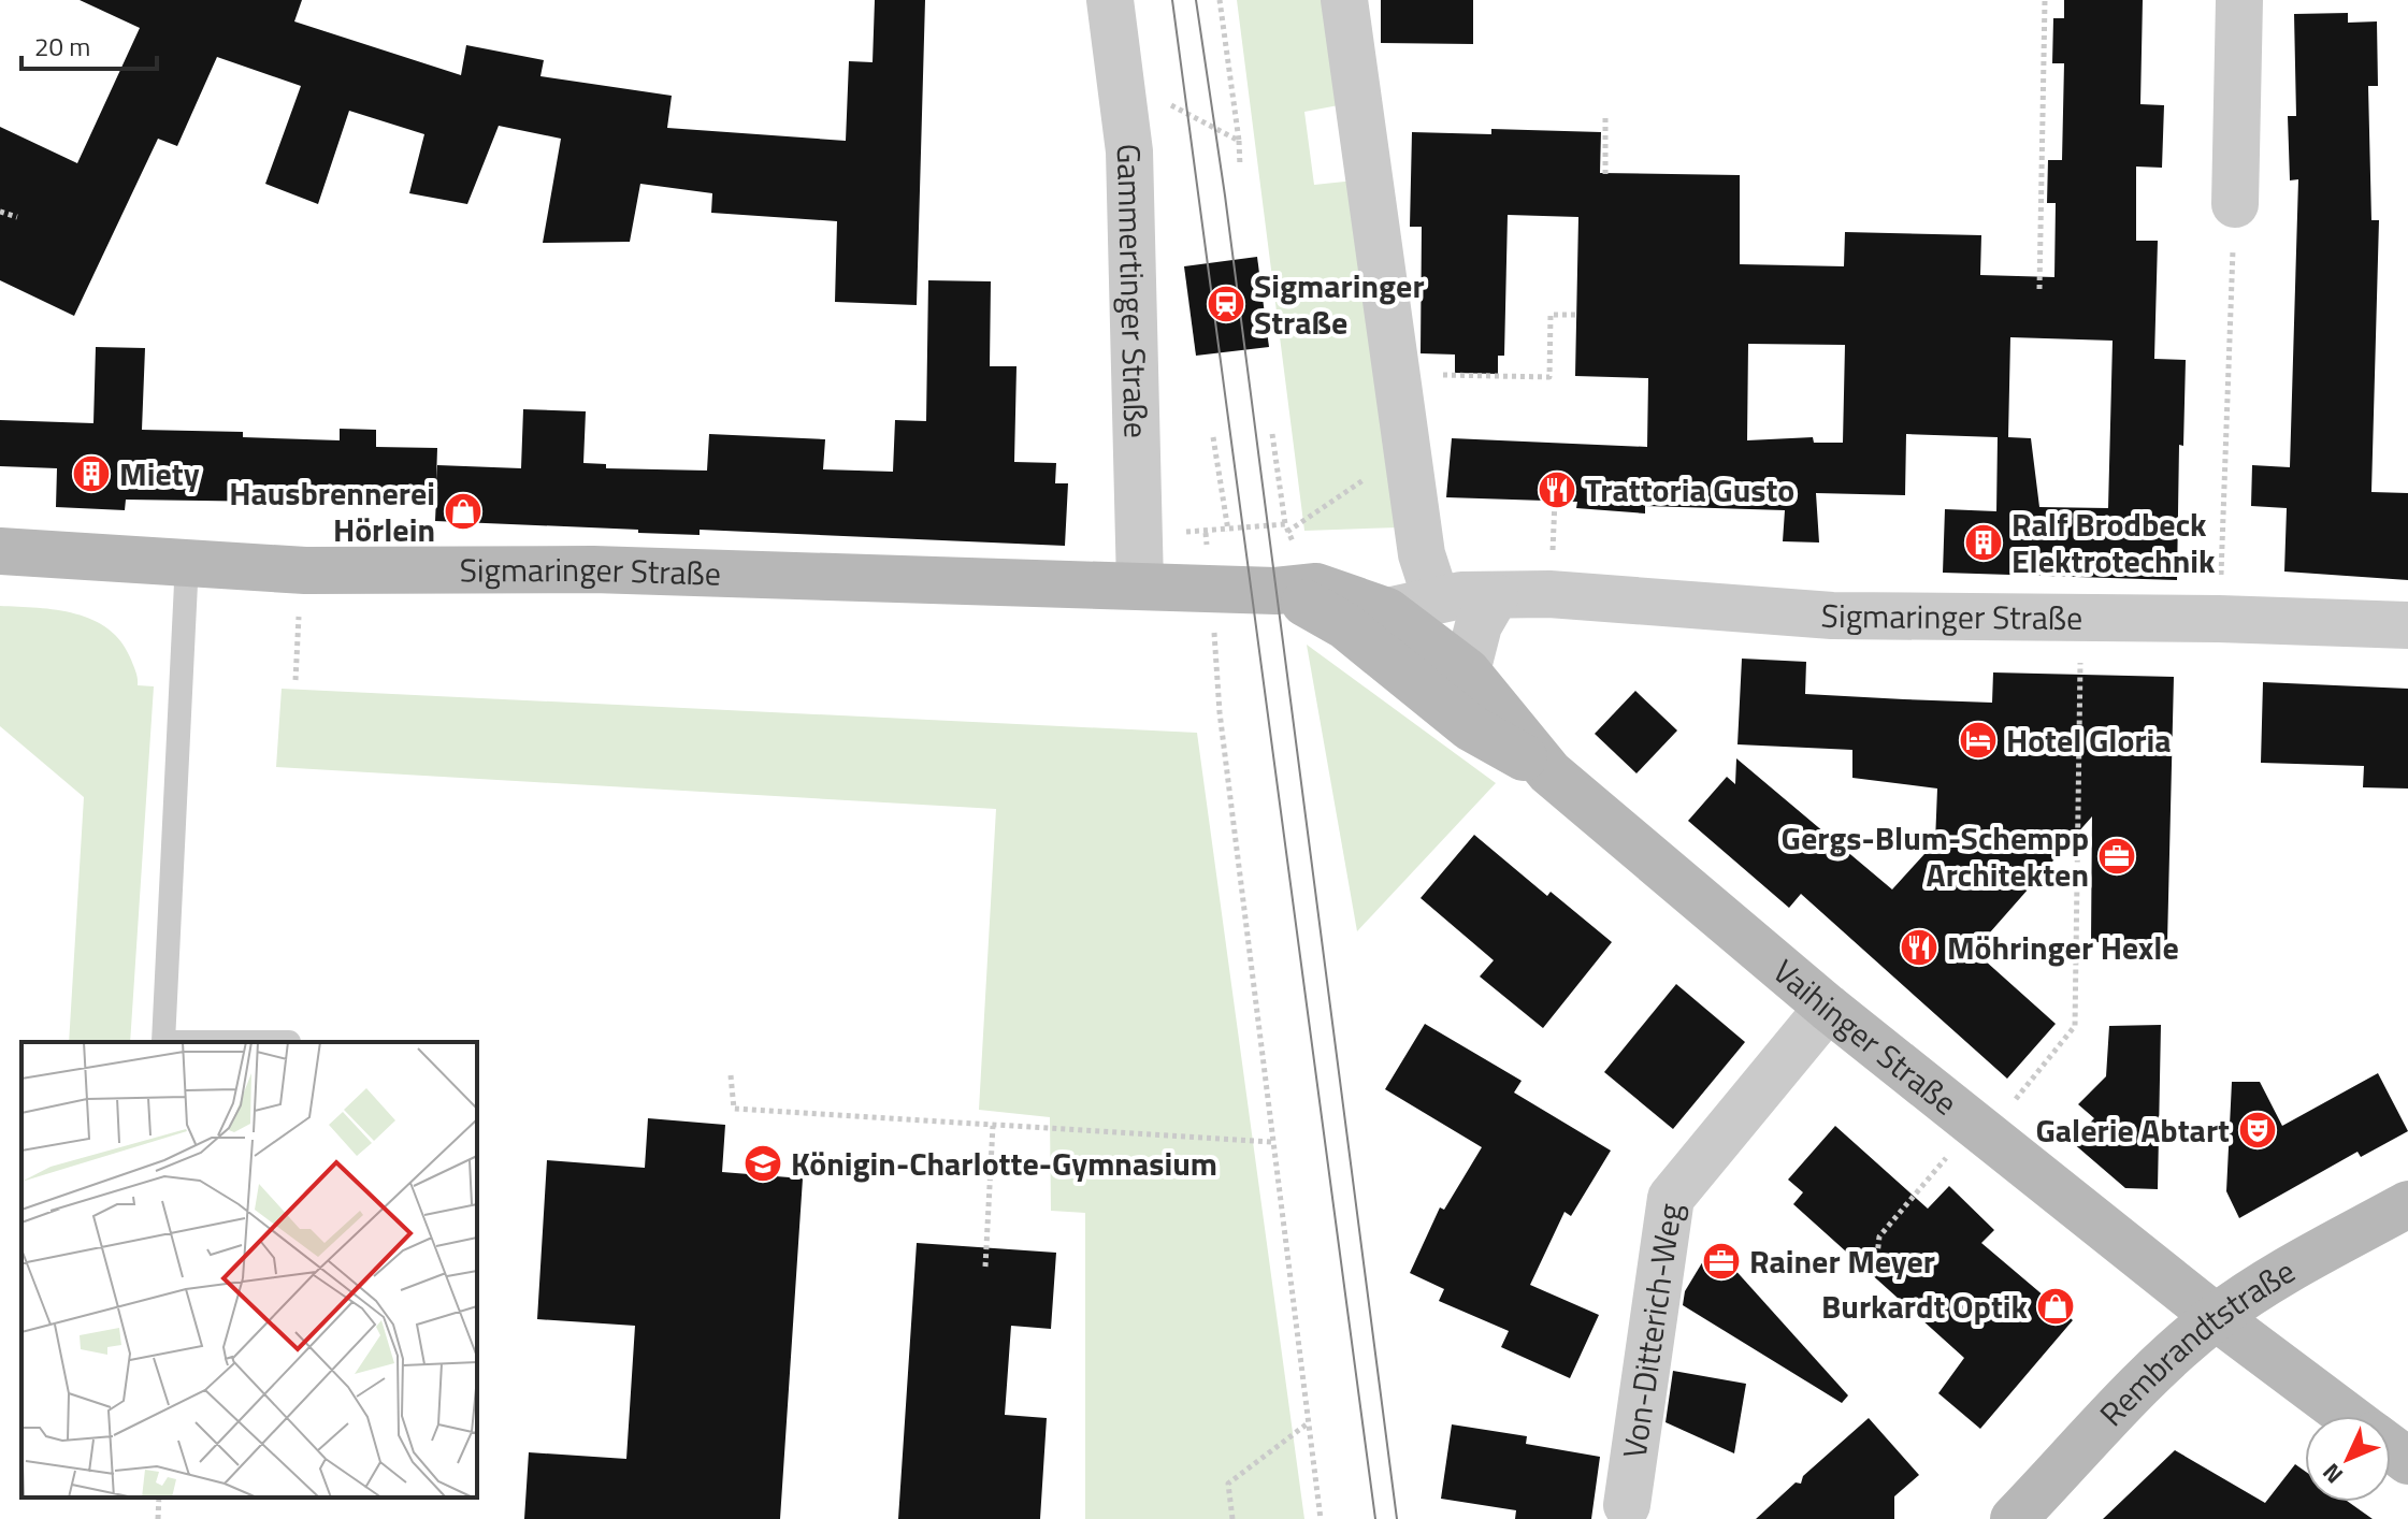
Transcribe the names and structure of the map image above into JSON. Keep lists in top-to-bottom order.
{
  "streets": {
    "main road": ["Sigmaringer Straße", "Vaihinger Straße", "Rembrandtstraße"],
    "street": ["Gammertinger Straße", "Von-Ditterich-Weg"]
  },
  "crossings": [
    ["Gammertinger Straße", "Sigmaringer Straße"],
    ["Sigmaringer Straße", "Vaihinger Straße"],
    ["Vaihinger Straße", "Von-Ditterich-Weg"],
    ["Vaihinger Straße", "Rembrandtstraße"]
  ],
  "places": {
    "station": ["Sigmaringer Straße"],
    "building": ["Miety", "Ralf Brodbeck Elektrotechnik"],
    "restaurant": ["Trattoria Gusto", "Möhringer Hexle"],
    "shop": ["Hausbrennerei Hörlein", "Burkardt Optik"],
    "hotel": ["Hotel Gloria"],
    "office": ["Gergs-Blum-Schempp Architekten", "Rainer Meyer"],
    "theatre": ["Galerie Abtart"],
    "school or university": ["Königin-Charlotte-Gymnasium"]
  },
  "scale_bar": "20 m",
  "north": "bottom left"
}
